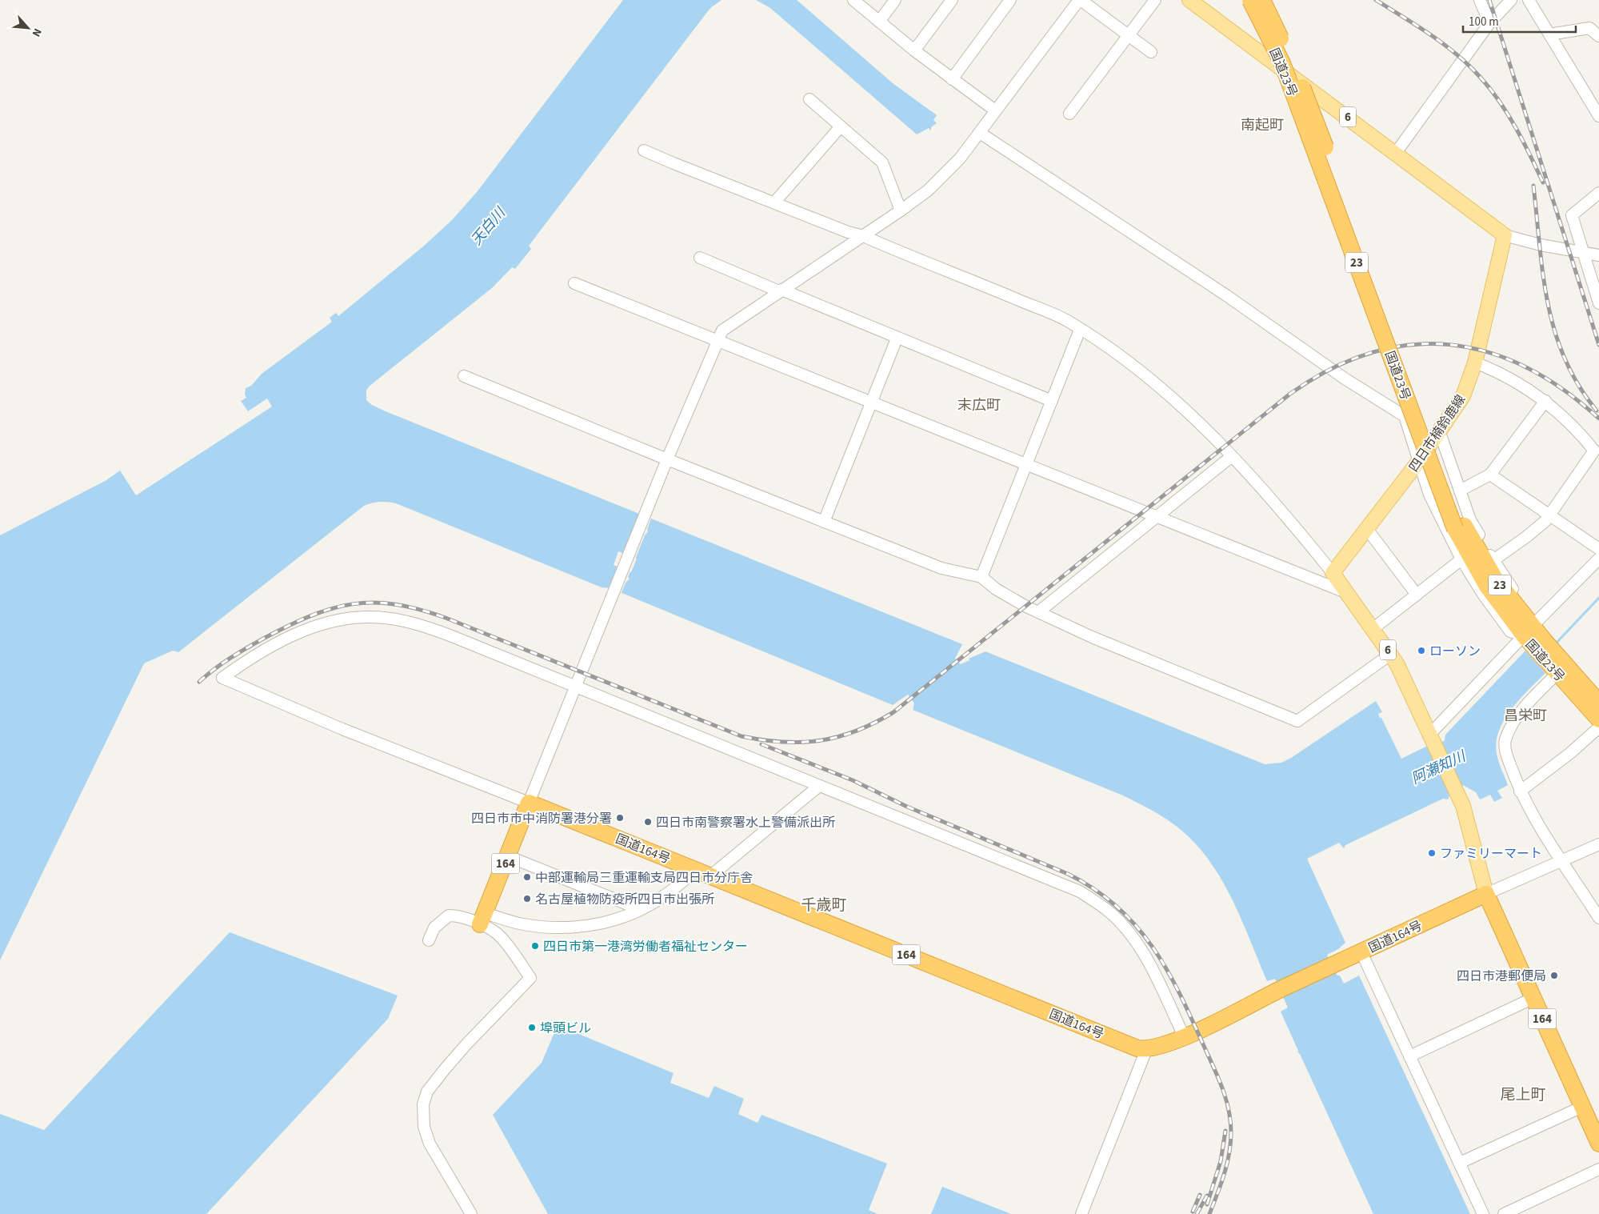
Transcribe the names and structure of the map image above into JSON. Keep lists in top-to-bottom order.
{
  "streets": {
    "highway": [
      "国道23号",
      "23",
      "国道164号",
      "164"
    ],
    "main road": ["6", "四日市楠鈴鹿線"]
  },
  "crossings": [
    ["6", "四日市楠鈴鹿線"],
    ["6", "国道164号"],
    ["6", "164"],
    ["国道164号", "164"]
  ],
  "districts": [
    "南起町",
    "末広町",
    "昌栄町",
    "千歳町",
    "尾上町"
  ],
  "water": ["天白川", "阿瀬知川"],
  "places": [
    "ローソン",
    "四日市市中消防署港分署",
    "四日市南警察署水上警備派出所",
    "ファミリーマート",
    "中部運輸局三重運輸支局四日市分庁舎",
    "名古屋植物防疫所四日市出張所",
    "四日市第一港湾労働者福祉センター",
    "四日市港郵便局",
    "埠頭ビル"
  ],
  "scale_bar": "100 m",
  "north": "bottom right"
}
